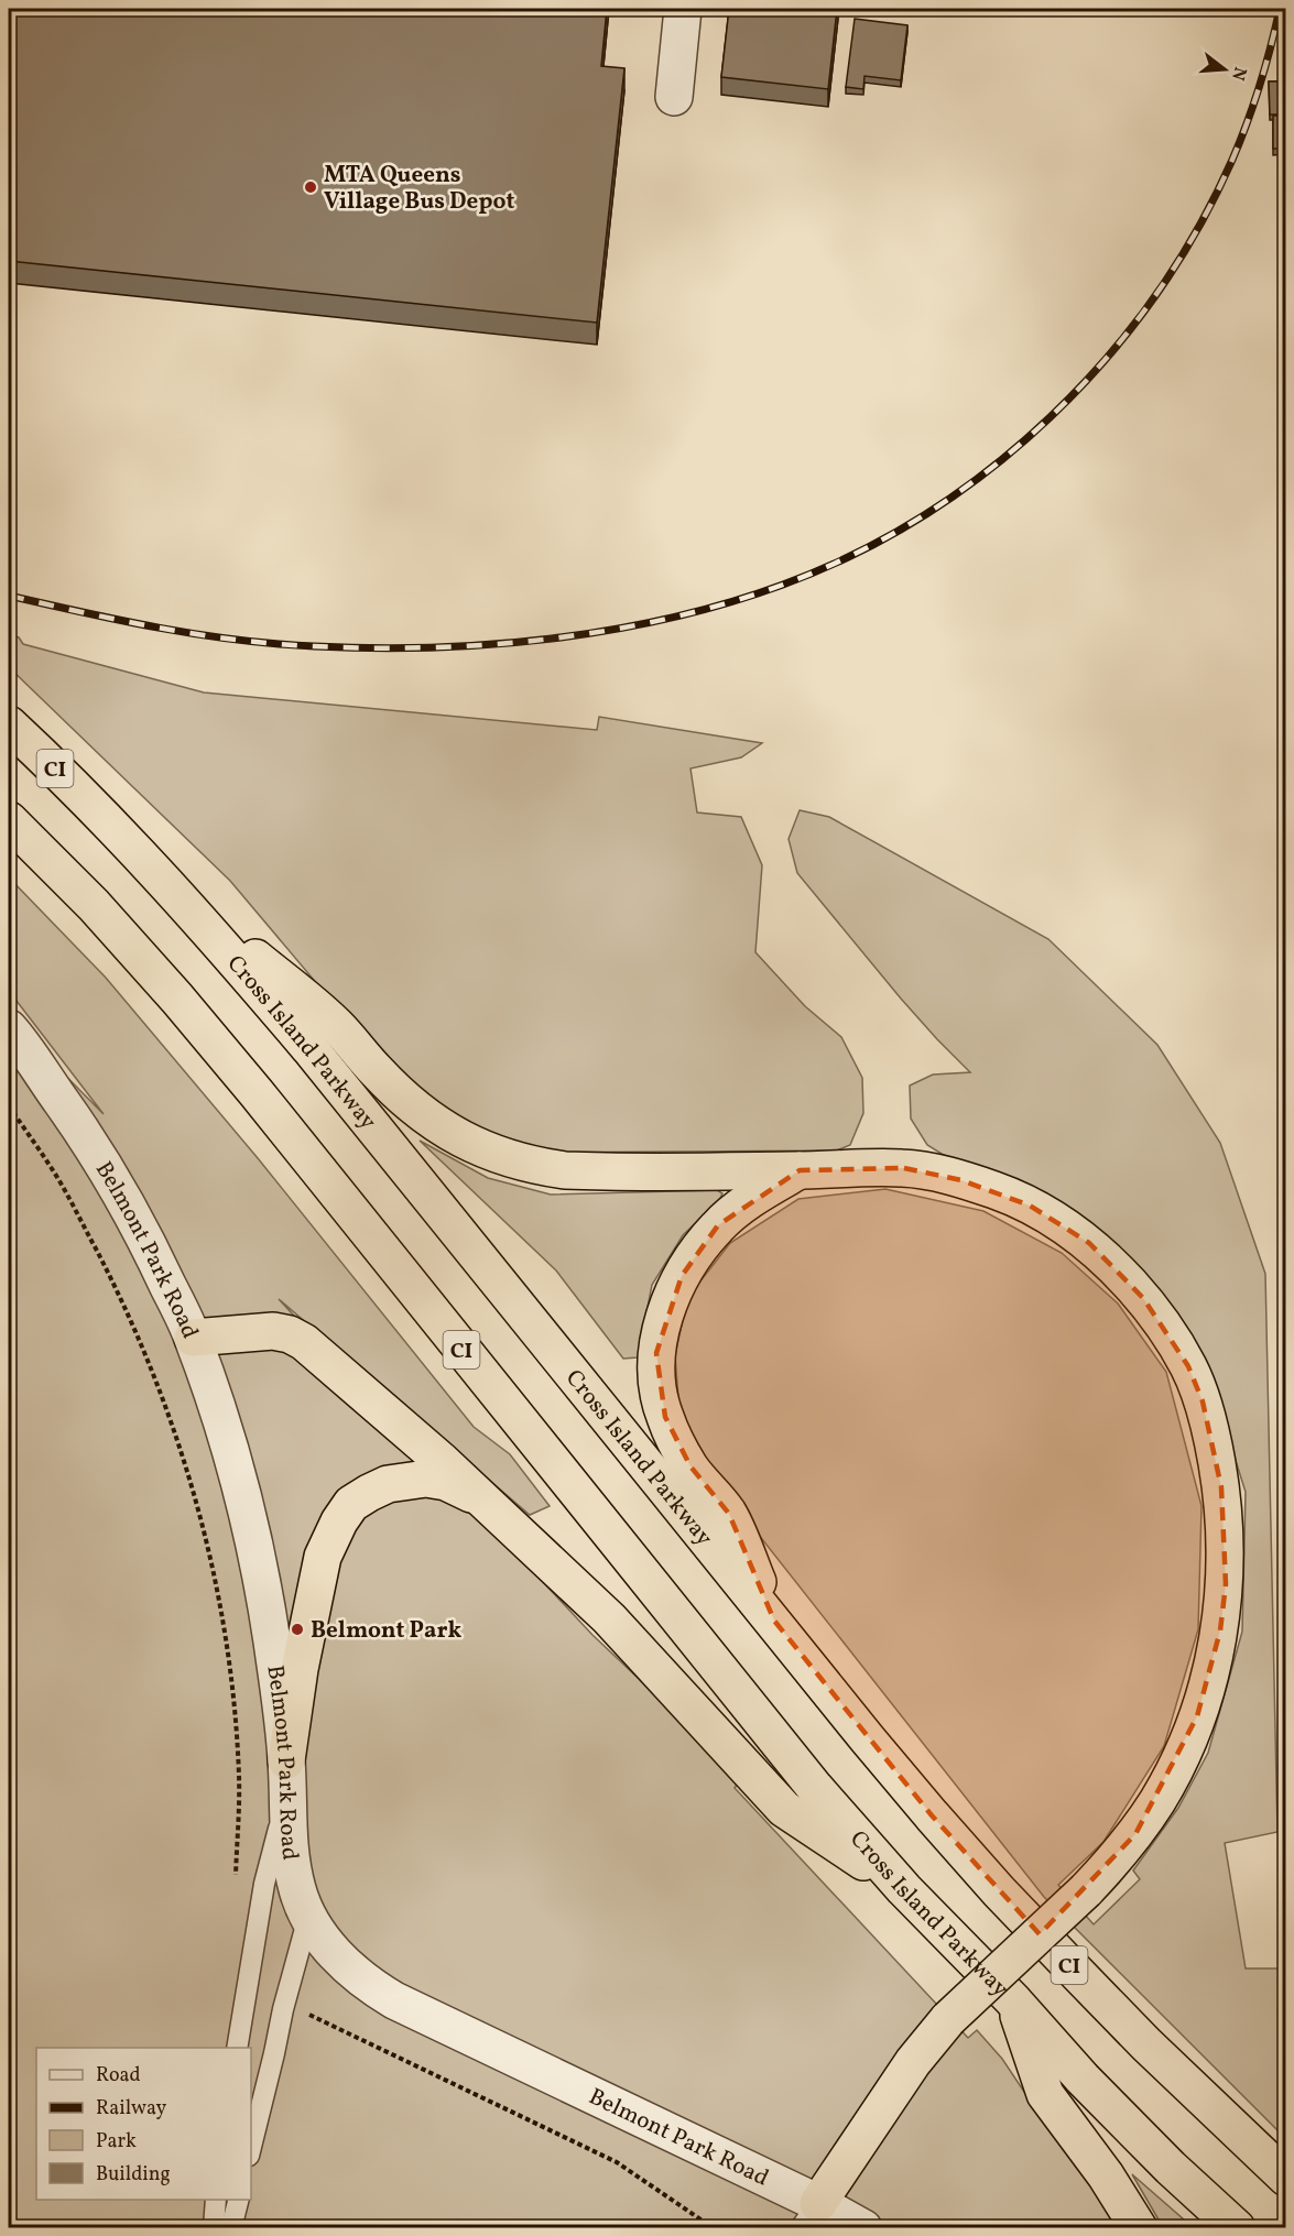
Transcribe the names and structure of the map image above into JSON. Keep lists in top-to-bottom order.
{
  "streets": {
    "highway": ["CI", "Cross Island Parkway"],
    "street": ["Belmont Park Road"]
  },
  "places": ["MTA Queens Village Bus Depot", "Belmont Park"],
  "legend": [
    "Road",
    "Railway",
    "Park",
    "Building"
  ],
  "north": "right"
}
